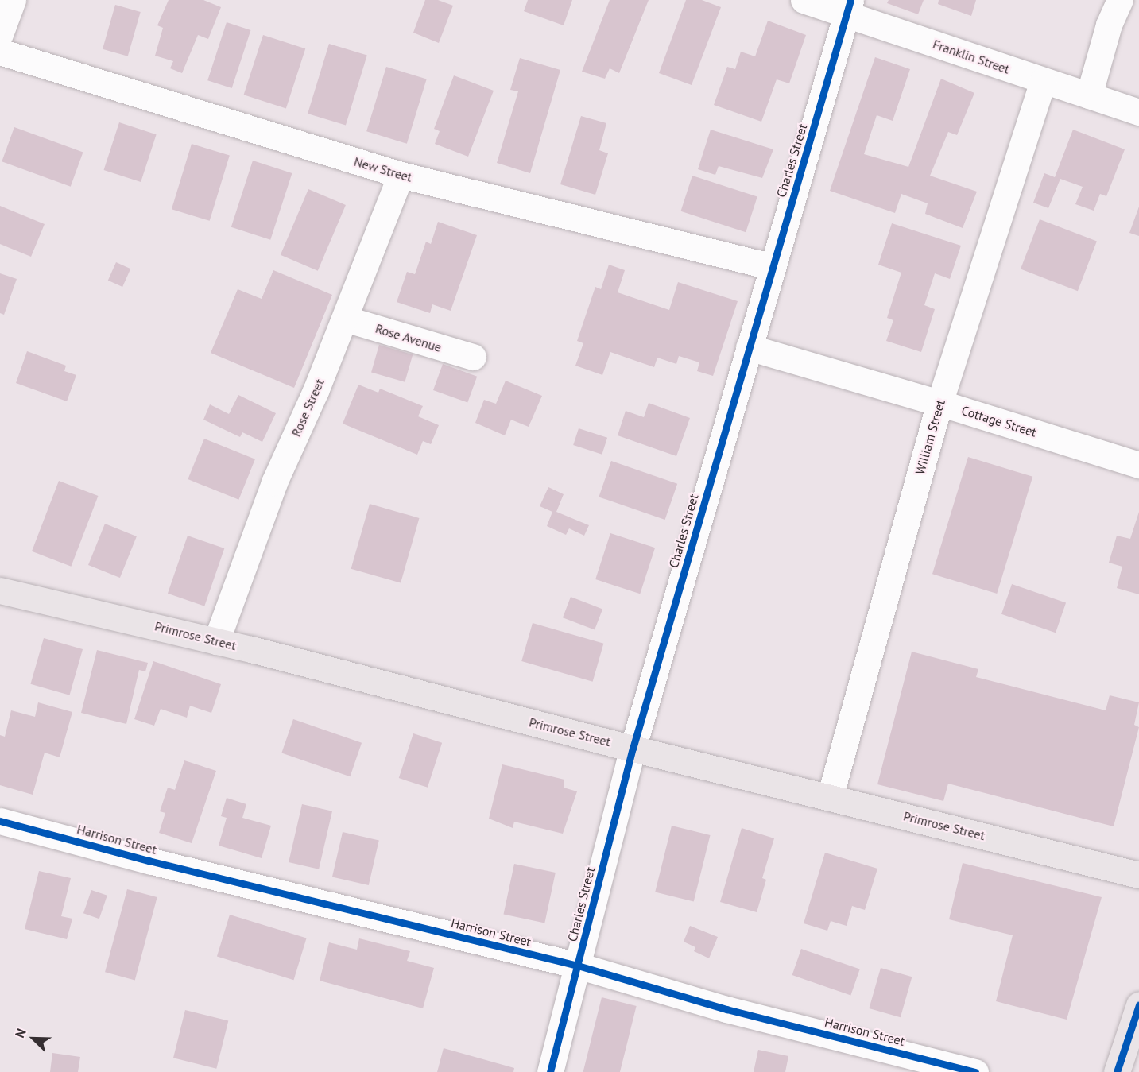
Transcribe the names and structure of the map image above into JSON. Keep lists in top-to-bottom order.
{
  "streets": {
    "main road": ["Primrose Street"],
    "street": [
      "Franklin Street",
      "Charles Street",
      "New Street",
      "Rose Avenue",
      "Rose Street",
      "Cottage Street",
      "William Street",
      "Harrison Street"
    ]
  },
  "crossings": [
    ["Franklin Street", "Charles Street"],
    ["Franklin Street", "William Street"],
    ["Charles Street", "New Street"],
    ["Charles Street", "Cottage Street"],
    ["Charles Street", "Primrose Street"],
    ["Charles Street", "Harrison Street"],
    ["New Street", "Rose Street"],
    ["Rose Avenue", "Rose Street"],
    ["Rose Street", "Primrose Street"],
    ["Cottage Street", "William Street"],
    ["William Street", "Primrose Street"]
  ],
  "north": "top left"
}
